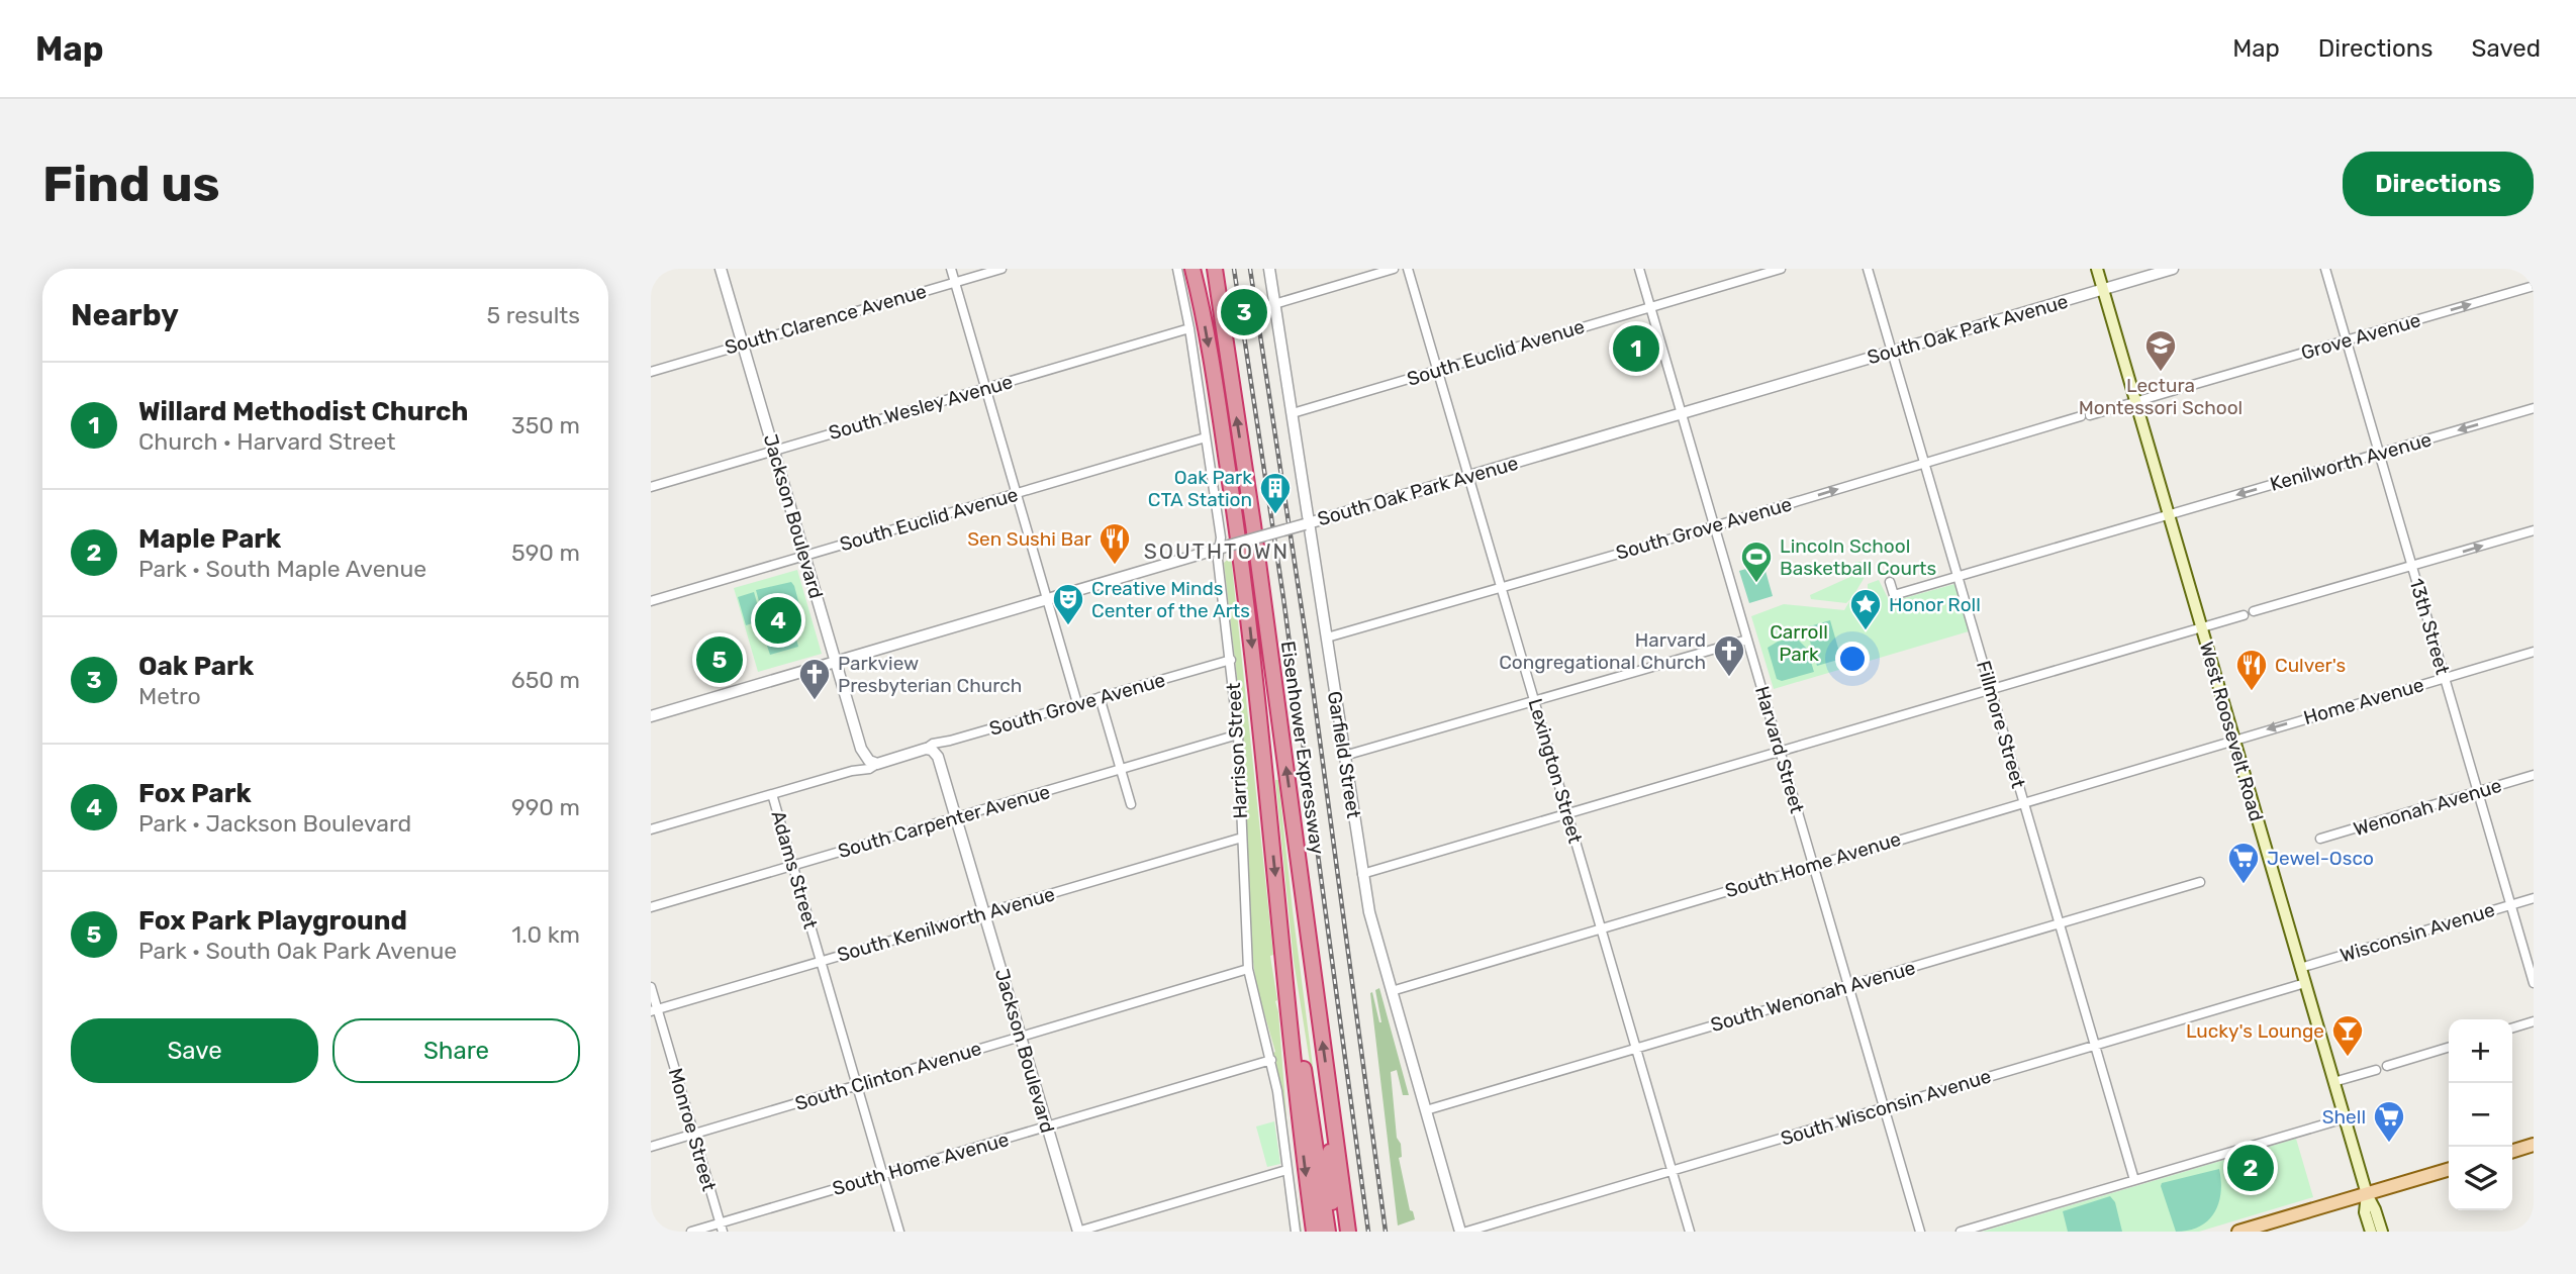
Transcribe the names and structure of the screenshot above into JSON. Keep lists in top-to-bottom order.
{
  "streets": {
    "highway": ["Eisenhower Expressway"],
    "main road": ["West Roosevelt Road"],
    "street": [
      "South Clarence Avenue",
      "South Oak Park Avenue",
      "Grove Avenue",
      "South Euclid Avenue",
      "South Wesley Avenue",
      "Kenilworth Avenue",
      "Jackson Boulevard",
      "South Grove Avenue",
      "13th Street",
      "Home Avenue",
      "Fillmore Street",
      "Harvard Street",
      "Harrison Street",
      "Garfield Street",
      "Lexington Street",
      "Wenonah Avenue",
      "South Carpenter Avenue",
      "South Home Avenue",
      "Adams Street",
      "South Kenilworth Avenue",
      "Wisconsin Avenue",
      "South Wenonah Avenue",
      "South Clinton Avenue",
      "South Wisconsin Avenue",
      "Monroe Street"
    ]
  },
  "crossings": [
    ["South Clarence Avenue", "Jackson Boulevard"],
    ["South Oak Park Avenue", "Jackson Boulevard"],
    ["South Oak Park Avenue", "Fillmore Street"],
    ["South Oak Park Avenue", "West Roosevelt Road"],
    ["South Oak Park Avenue", "Harvard Street"],
    ["South Oak Park Avenue", "Harrison Street"],
    ["South Oak Park Avenue", "Garfield Street"],
    ["South Oak Park Avenue", "Lexington Street"],
    ["Grove Avenue", "13th Street"],
    ["South Euclid Avenue", "Jackson Boulevard"],
    ["South Euclid Avenue", "Harvard Street"],
    ["South Euclid Avenue", "Harrison Street"],
    ["South Euclid Avenue", "Garfield Street"],
    ["South Euclid Avenue", "Lexington Street"],
    ["South Wesley Avenue", "Jackson Boulevard"],
    ["South Wesley Avenue", "Harrison Street"],
    ["Kenilworth Avenue", "13th Street"],
    ["Kenilworth Avenue", "West Roosevelt Road"],
    ["Jackson Boulevard", "South Grove Avenue"],
    ["Jackson Boulevard", "South Carpenter Avenue"],
    ["Jackson Boulevard", "South Home Avenue"],
    ["Jackson Boulevard", "South Kenilworth Avenue"],
    ["Jackson Boulevard", "South Clinton Avenue"],
    ["South Grove Avenue", "Fillmore Street"],
    ["South Grove Avenue", "West Roosevelt Road"],
    ["South Grove Avenue", "Harvard Street"],
    ["South Grove Avenue", "Harrison Street"],
    ["South Grove Avenue", "Garfield Street"],
    ["South Grove Avenue", "Lexington Street"],
    ["South Grove Avenue", "Adams Street"],
    ["13th Street", "Home Avenue"],
    ["13th Street", "Wenonah Avenue"],
    ["13th Street", "Wisconsin Avenue"],
    ["Home Avenue", "West Roosevelt Road"],
    ["Home Avenue", "South Home Avenue"],
    ["Fillmore Street", "South Home Avenue"],
    ["Fillmore Street", "South Wenonah Avenue"],
    ["Fillmore Street", "South Wisconsin Avenue"],
    ["West Roosevelt Road", "South Home Avenue"],
    ["West Roosevelt Road", "Wisconsin Avenue"],
    ["West Roosevelt Road", "South Wisconsin Avenue"],
    ["Harvard Street", "South Home Avenue"],
    ["Harvard Street", "South Wenonah Avenue"],
    ["Harvard Street", "South Wisconsin Avenue"],
    ["Harrison Street", "South Carpenter Avenue"],
    ["Harrison Street", "South Home Avenue"],
    ["Harrison Street", "South Kenilworth Avenue"],
    ["Harrison Street", "South Clinton Avenue"],
    ["Garfield Street", "South Home Avenue"],
    ["Garfield Street", "South Wenonah Avenue"],
    ["Lexington Street", "South Home Avenue"],
    ["Lexington Street", "South Wenonah Avenue"],
    ["Lexington Street", "South Wisconsin Avenue"],
    ["South Carpenter Avenue", "Adams Street"],
    ["South Home Avenue", "Adams Street"],
    ["South Home Avenue", "Monroe Street"],
    ["Adams Street", "South Kenilworth Avenue"],
    ["Adams Street", "South Clinton Avenue"],
    ["South Kenilworth Avenue", "Monroe Street"],
    ["South Clinton Avenue", "Monroe Street"]
  ],
  "one_way": ["Grove Avenue", "Kenilworth Avenue", "Home Avenue"],
  "districts": ["SOUTHTOWN"],
  "parks": ["Carroll Park"],
  "places": {
    "school or university": ["Lectura Montessori School"],
    "building": ["Oak Park CTA Station"],
    "restaurant": ["Sen Sushi Bar", "Culver's"],
    "sports": ["Lincoln School Basketball Courts"],
    "theatre": ["Creative Minds Center of the Arts"],
    "place": ["Honor Roll"],
    "church": ["Harvard Congregational Church", "Parkview Presbyterian Church"],
    "supermarket": ["Jewel-Osco", "Shell"],
    "bar": ["Lucky's Lounge"]
  },
  "page": {
    "header": "Map",
    "nav": ["Map", "Directions", "Saved"],
    "buttons": [
      "Directions",
      ["Save", "Share"]
    ],
    "title": "Find us",
    "heading": ["Nearby", "5 results"],
    "pins": [
      "3",
      "1",
      "4",
      "5",
      "2"
    ],
    "list": [
      {
        "mark": "1",
        "name": "Willard Methodist Church",
        "note": "Church · Harvard Street",
        "value": "350 m"
      },
      {
        "mark": "2",
        "name": "Maple Park",
        "note": "Park · South Maple Avenue",
        "value": "590 m"
      },
      {
        "mark": "3",
        "name": "Oak Park",
        "note": "Metro",
        "value": "650 m"
      },
      {
        "mark": "4",
        "name": "Fox Park",
        "note": "Park · Jackson Boulevard",
        "value": "990 m"
      },
      {
        "mark": "5",
        "name": "Fox Park Playground",
        "note": "Park · South Oak Park Avenue",
        "value": "1.0 km"
      }
    ],
    "map_buttons": ["+", "−"]
  }
}
